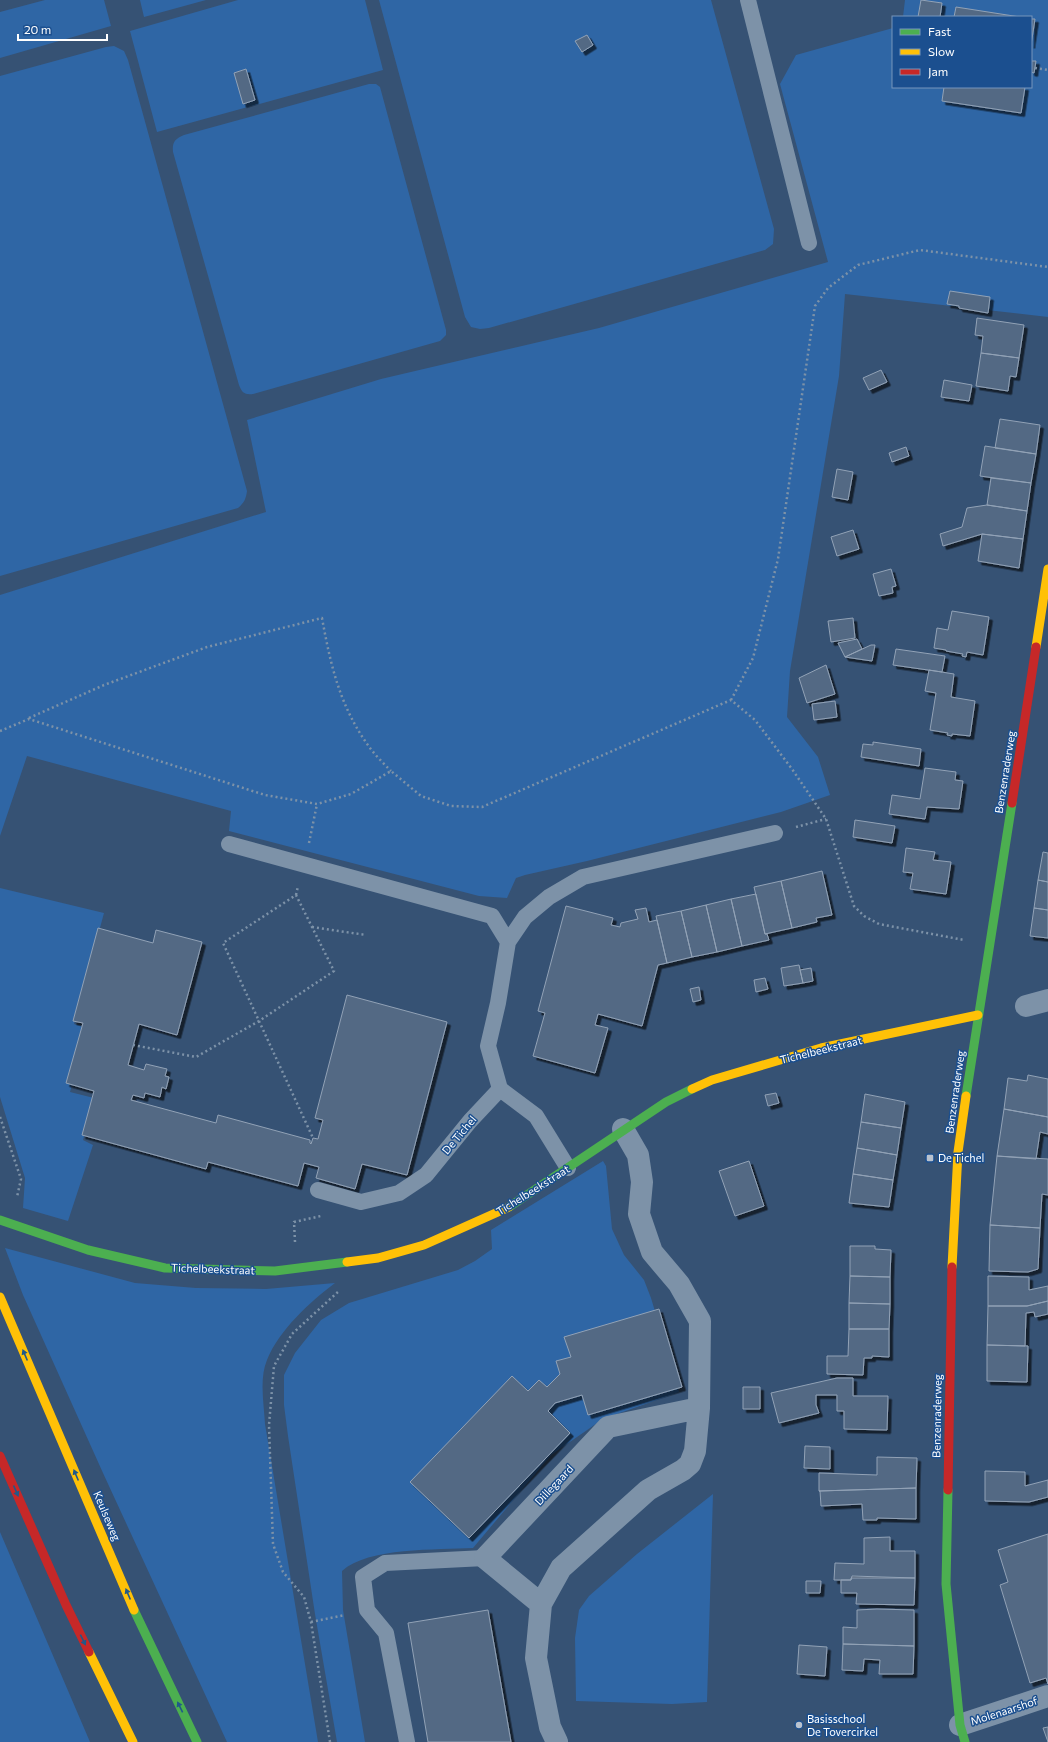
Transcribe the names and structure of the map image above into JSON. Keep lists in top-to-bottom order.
{
  "streets": {
    "main road": ["Benzenraderweg", "Tichelbeekstraat", "Keulseweg"],
    "street": ["Dillegaard", "Molenaarshof"],
    "lane": ["De Tichel"]
  },
  "crossings": [
    ["Benzenraderweg", "Tichelbeekstraat"],
    ["Benzenraderweg", "Molenaarshof"]
  ],
  "places": {
    "transit": ["De Tichel"],
    "other": ["Basisschool De Tovercirkel"]
  },
  "legend": ["Fast", "Slow", "Jam"],
  "scale_bar": "20 m"
}
